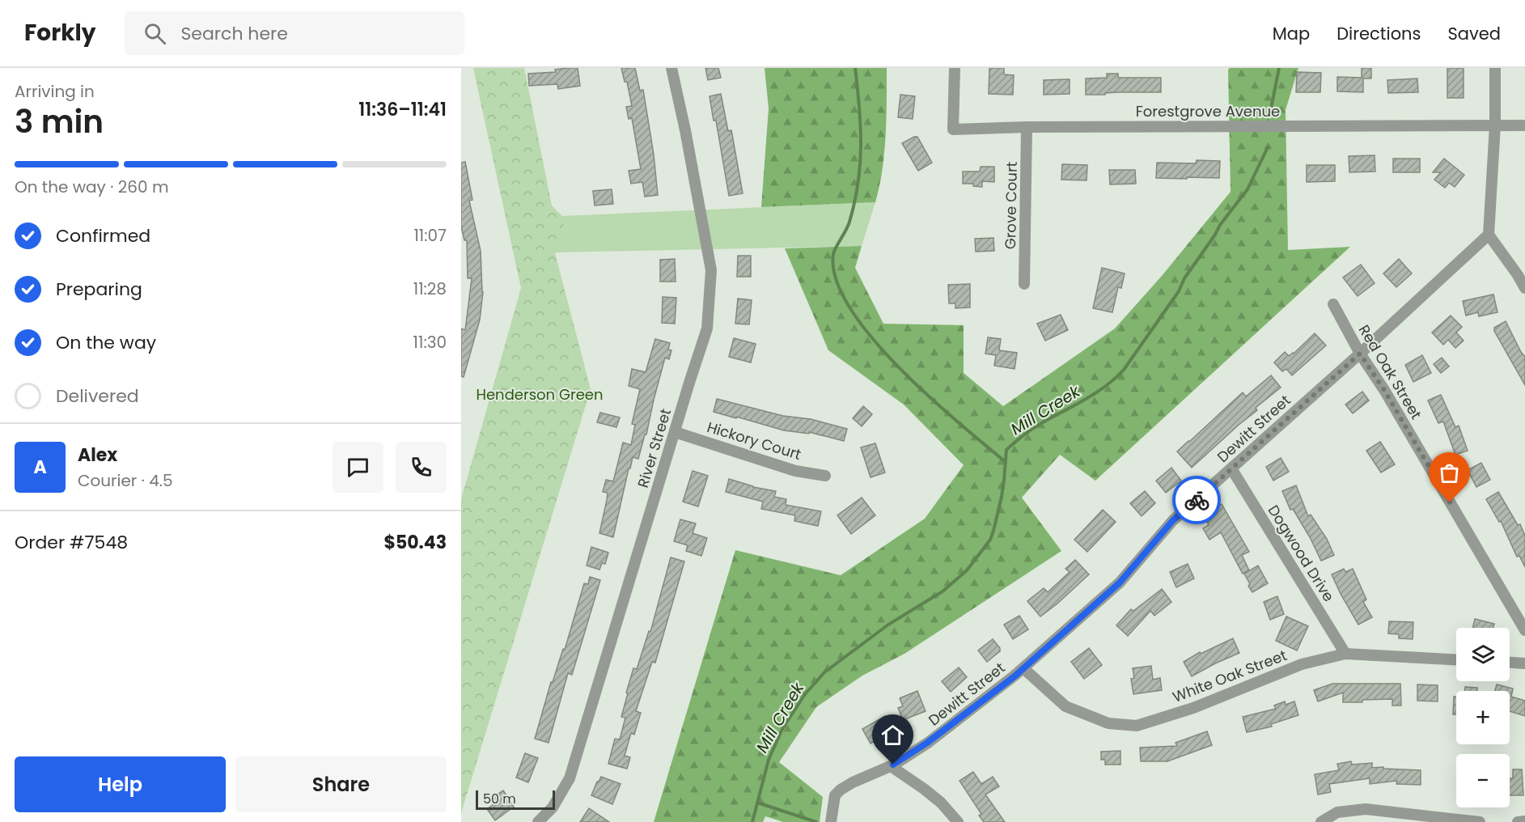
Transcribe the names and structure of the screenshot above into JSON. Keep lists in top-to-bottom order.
{
  "streets": {
    "street": [
      "Forestgrove Avenue",
      "Grove Court",
      "Red Oak Street",
      "Dewitt Street",
      "Hickory Court",
      "River Street",
      "Dogwood Drive",
      "White Oak Street"
    ]
  },
  "crossings": [
    ["Forestgrove Avenue", "Grove Court"],
    ["Red Oak Street", "Dewitt Street"],
    ["Dewitt Street", "Dogwood Drive"],
    ["Dewitt Street", "White Oak Street"],
    ["Hickory Court", "River Street"],
    ["Dogwood Drive", "White Oak Street"]
  ],
  "water": ["Mill Creek"],
  "parks": ["Henderson Green"],
  "scale_bar": "50 m",
  "page": {
    "header": "Forkly",
    "search": "Search here",
    "nav": ["Map", "Directions", "Saved"],
    "heading": ["3 min", "Arriving in", "11:36–11:41"],
    "panel": [
      "Alex",
      "Courier · 4.5",
      "Order #7548",
      "$50.43"
    ],
    "bar": "On the way · 260 m",
    "list": [
      ["Confirmed", "11:07"],
      ["Preparing", "11:28"],
      ["On the way", "11:30"],
      "Delivered"
    ],
    "round": "A",
    "map_buttons": ["+", "−"],
    "buttons": ["Help", "Share"],
    "scale": "50 m"
  }
}
